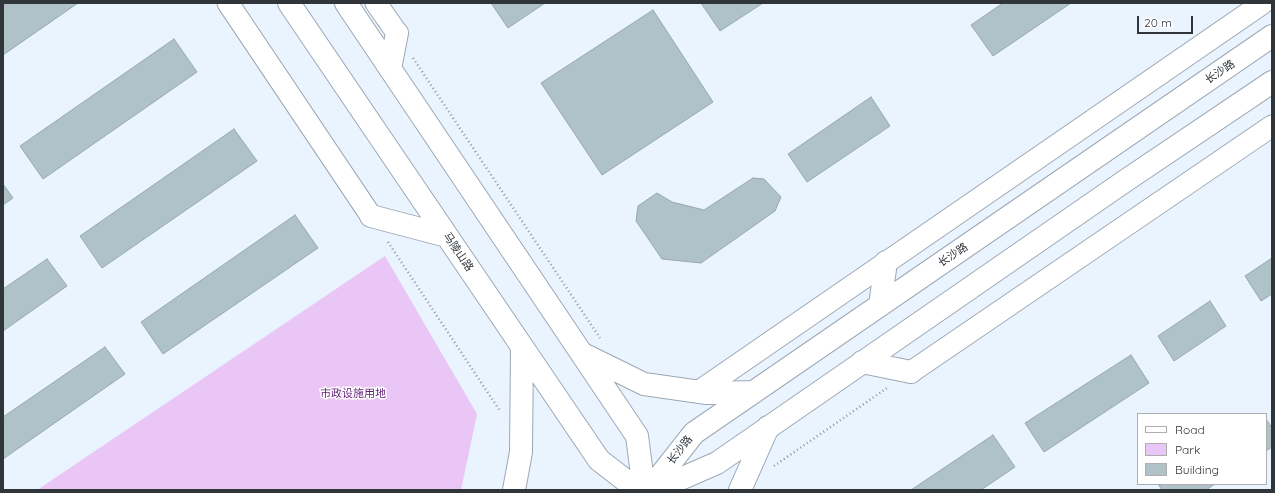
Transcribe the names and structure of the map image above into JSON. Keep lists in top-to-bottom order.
{
  "streets": {
    "main road": ["长沙路", "马陵山路"]
  },
  "parks": ["市政设施用地"],
  "legend": ["Road", "Park", "Building"],
  "scale_bar": "20 m"
}
